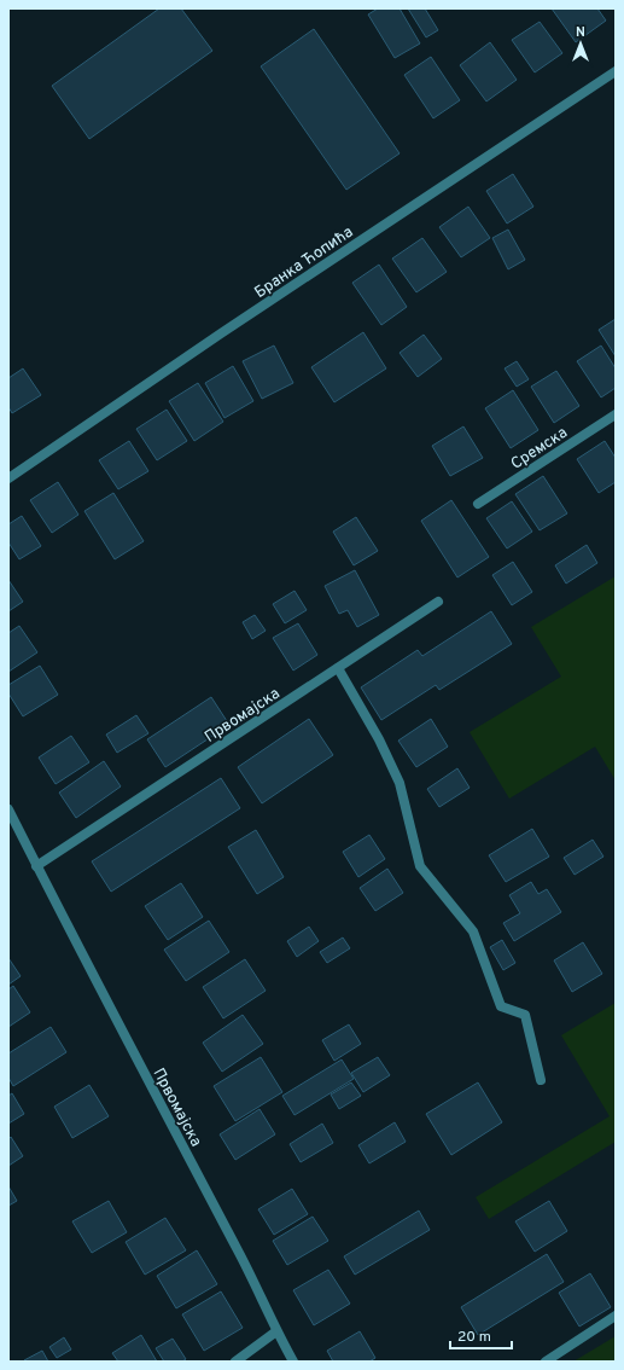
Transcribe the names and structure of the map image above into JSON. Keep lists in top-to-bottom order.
{
  "streets": {
    "street": ["Бранка Ћопића", "Сремска", "Првомајска"]
  },
  "scale_bar": "20 m",
  "north": "top"
}
